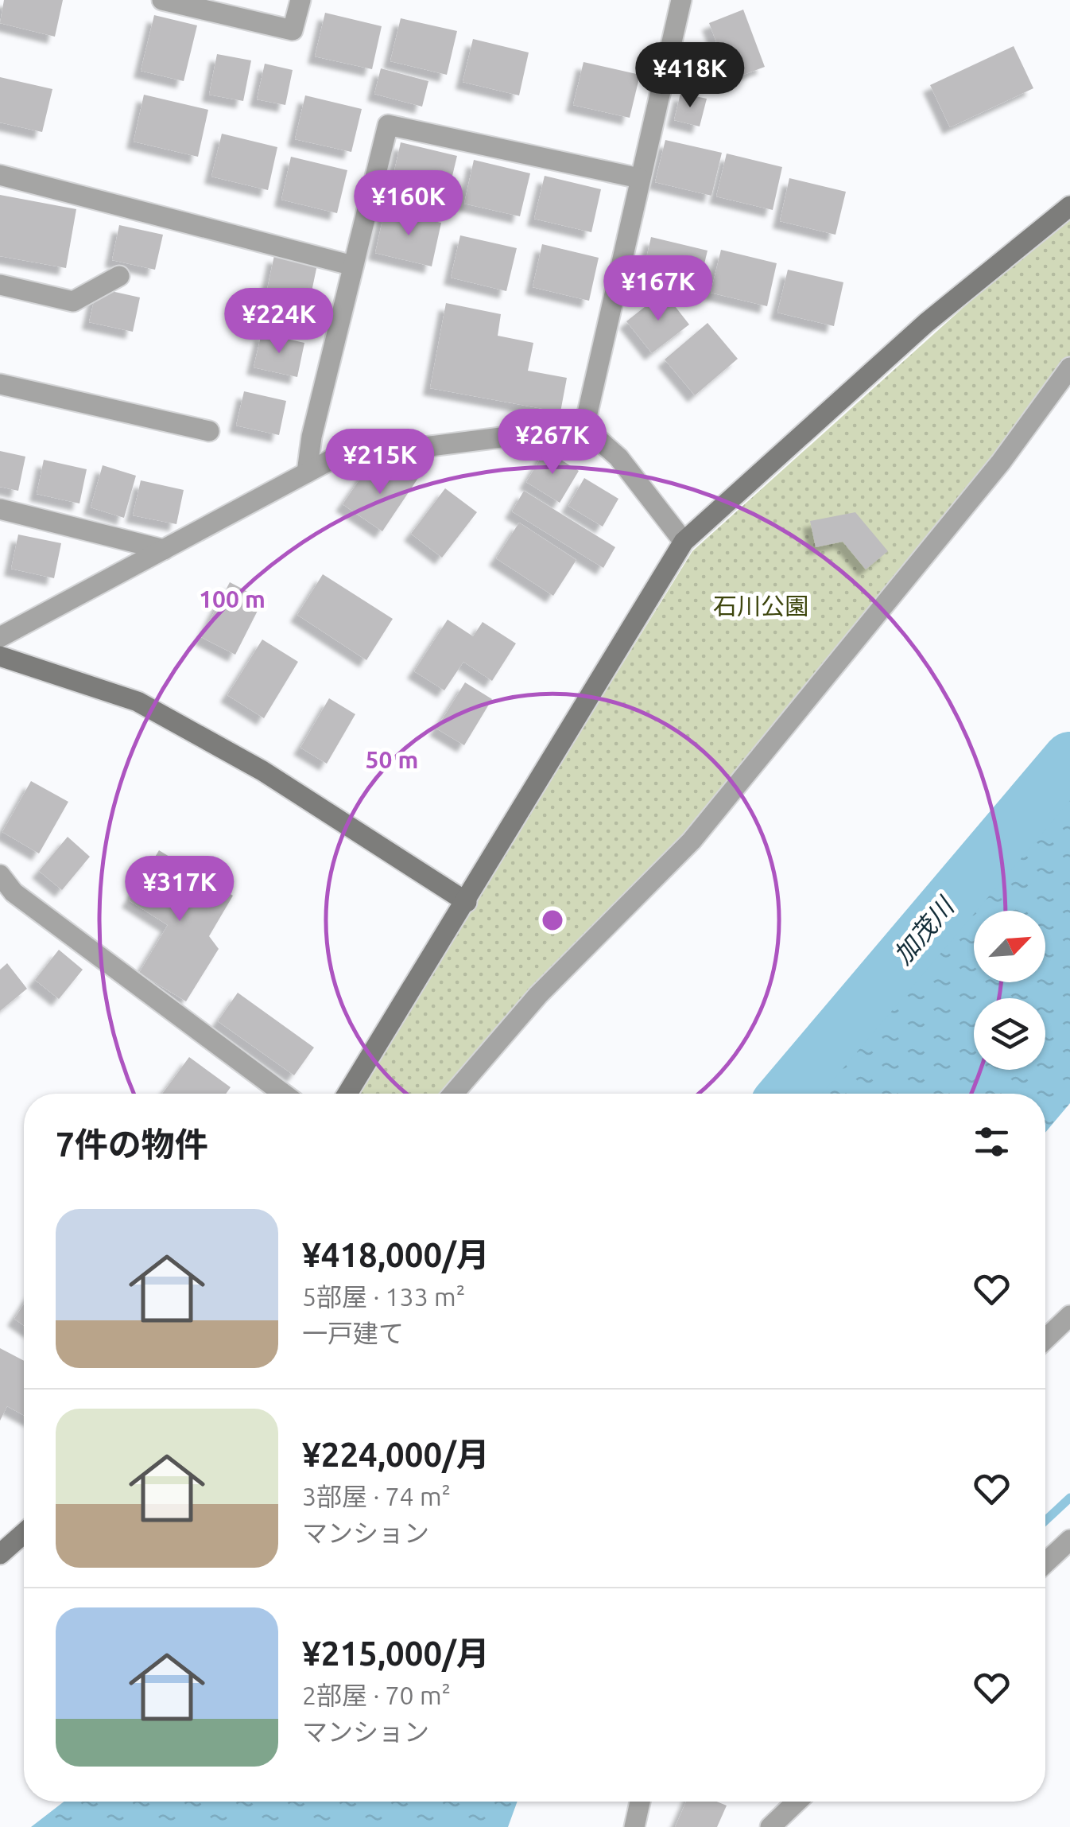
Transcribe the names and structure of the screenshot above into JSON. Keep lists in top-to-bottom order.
{
  "water": ["加茂川"],
  "parks": ["石川公園"],
  "north": "top right",
  "page": {
    "price": [
      "¥418K",
      "¥160K",
      "¥167K",
      "¥224K",
      "¥267K",
      "¥215K",
      "¥317K"
    ],
    "heading": "7件の物件",
    "list": [
      {
        "name": "¥418,000/月",
        "note": "5部屋 · 133 m² · 一戸建て"
      },
      {
        "name": "¥224,000/月",
        "note": "3部屋 · 74 m² · マンション"
      },
      {
        "name": "¥215,000/月",
        "note": "2部屋 · 70 m² · マンション"
      }
    ]
  },
  "rings": ["100 m", "50 m"]
}
